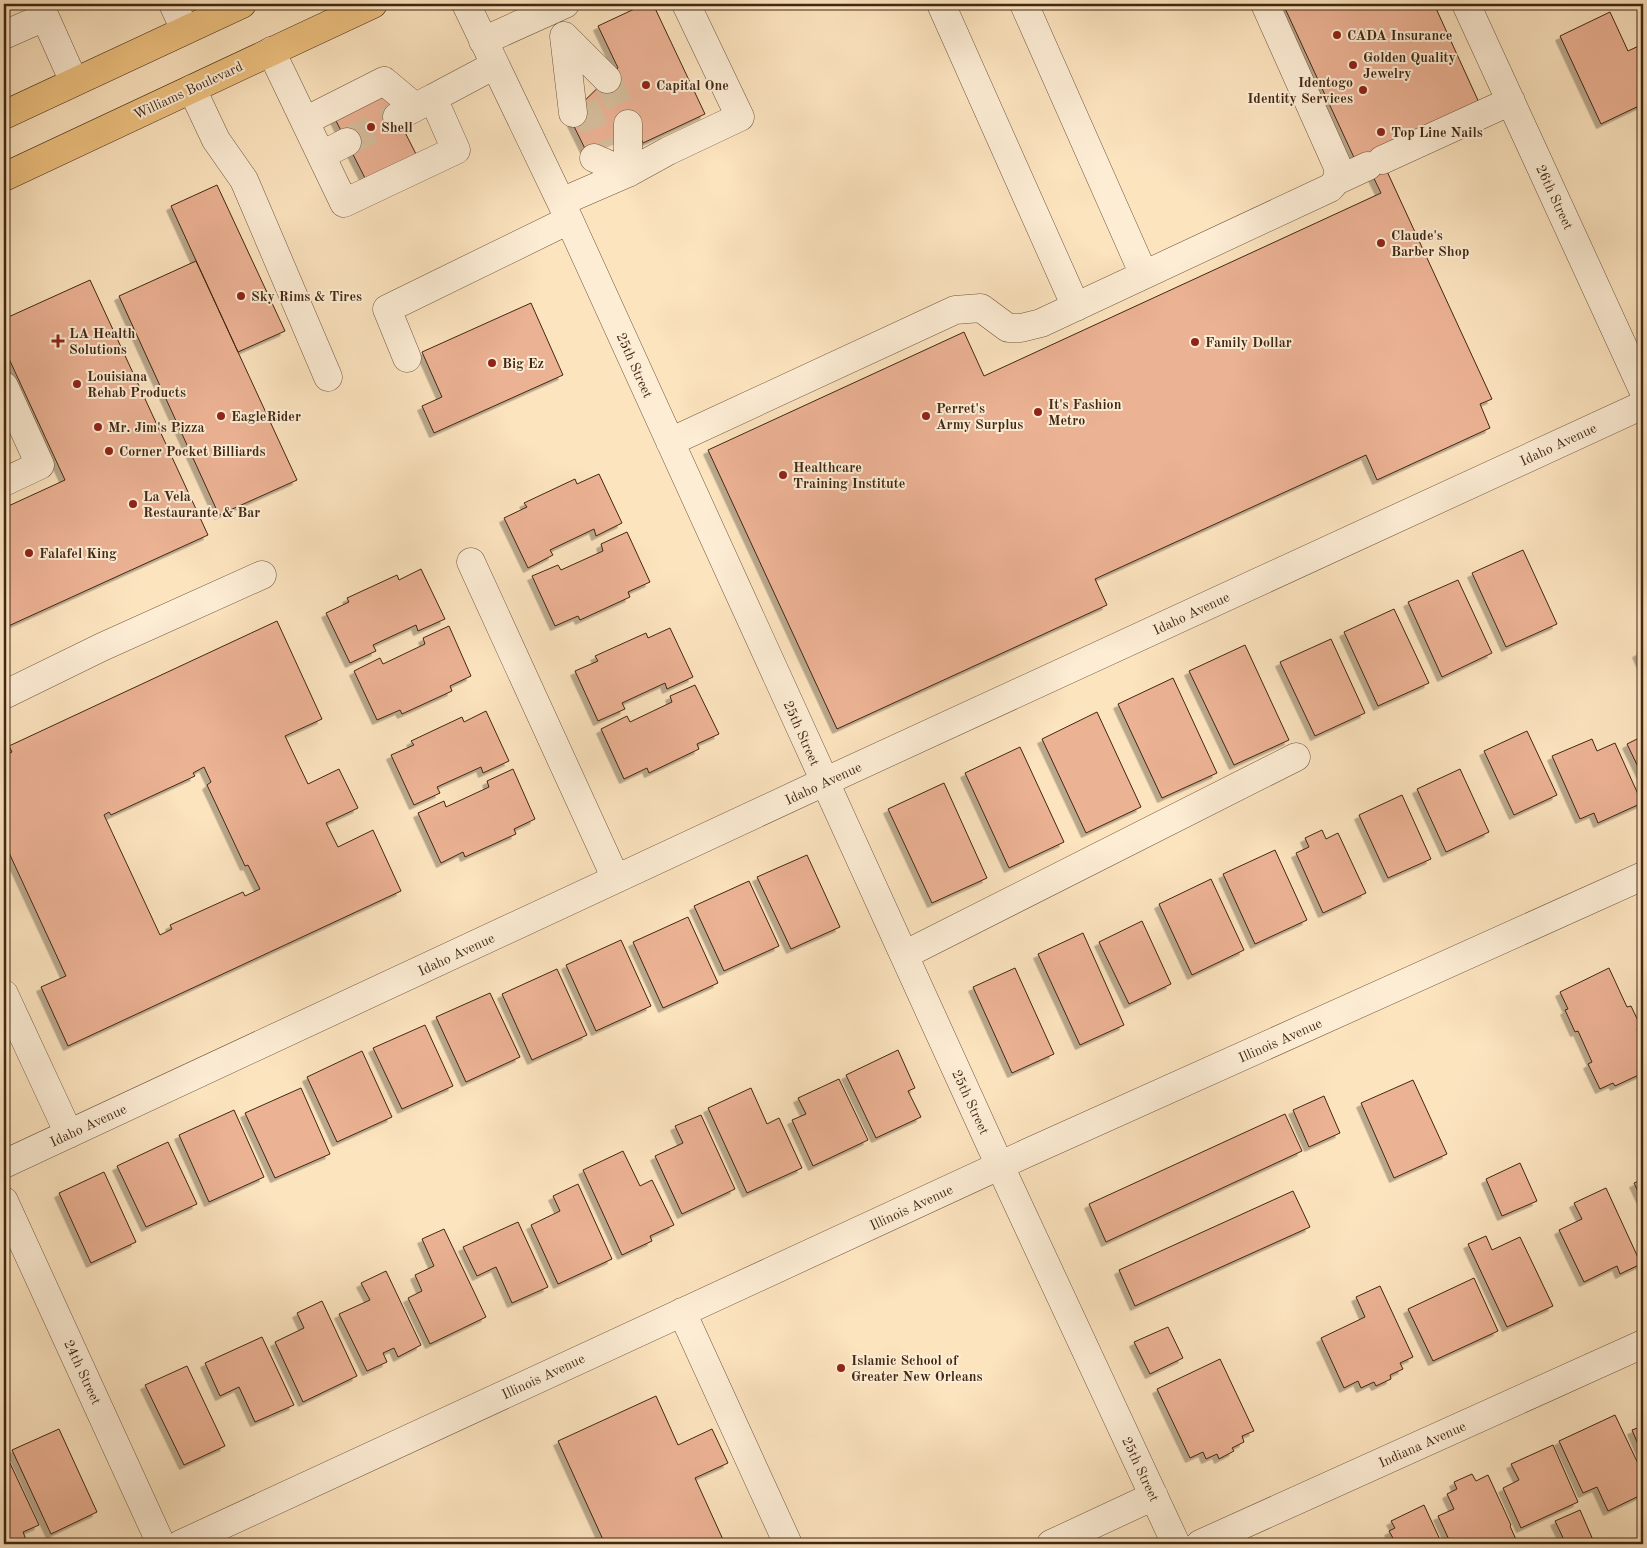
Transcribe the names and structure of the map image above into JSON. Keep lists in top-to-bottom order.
{
  "streets": {
    "main road": ["Williams Boulevard"],
    "street": [
      "26th Street",
      "25th Street",
      "Idaho Avenue",
      "Illinois Avenue",
      "24th Street",
      "Indiana Avenue"
    ]
  },
  "crossings": [
    ["25th Street", "Idaho Avenue"],
    ["25th Street", "Illinois Avenue"]
  ],
  "places": {
    "other": [
      "CADA Insurance",
      "Golden Quality Jewelry",
      "Capital One",
      "Identogo Identity Services",
      "Shell",
      "Top Line Nails",
      "Claude's Barber Shop",
      "Sky Rims & Tires",
      "Family Dollar",
      "Big Ez",
      "Louisiana Rehab Products",
      "It's Fashion Metro",
      "EagleRider",
      "Perret's Army Surplus",
      "Mr. Jim's Pizza",
      "Corner Pocket Billiards",
      "Healthcare Training Institute",
      "La Vela Restaurante & Bar",
      "Falafel King",
      "Islamic School of Greater New Orleans"
    ],
    "health": ["LA Health Solutions"]
  }
}
